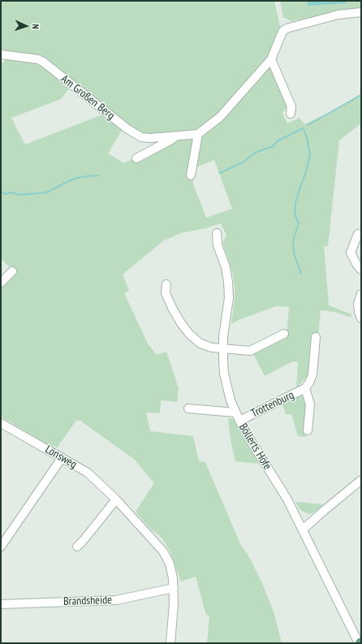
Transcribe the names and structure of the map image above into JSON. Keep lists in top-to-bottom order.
{
  "streets": {
    "street": [
      "Am Großen Berg",
      "Trottenburg",
      "Böllerts Höfe",
      "Lönsweg",
      "Brandsheide"
    ]
  },
  "crossings": [
    ["Trottenburg", "Böllerts Höfe"],
    ["Lönsweg", "Brandsheide"]
  ],
  "north": "right"
}
